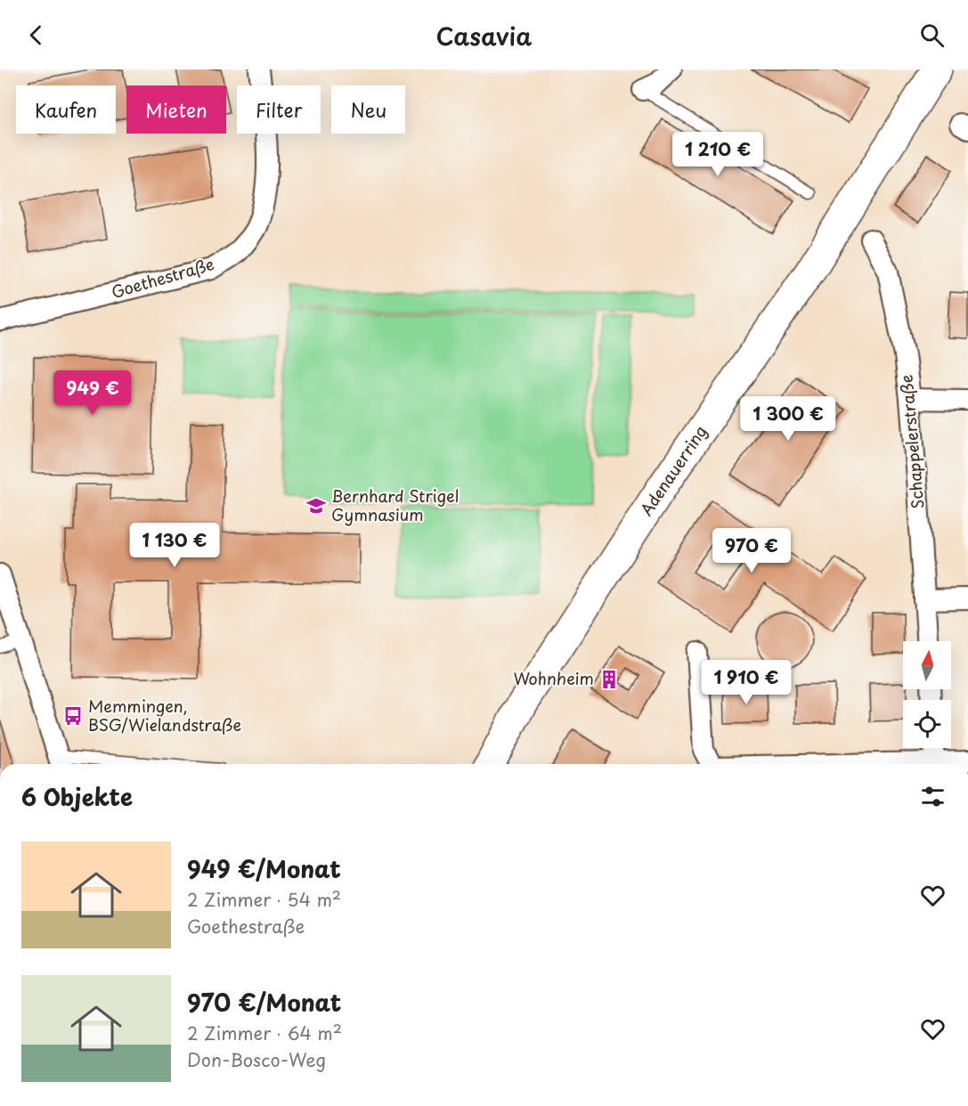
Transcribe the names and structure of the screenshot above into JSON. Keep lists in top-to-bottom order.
{
  "streets": {
    "main road": ["Adenauerring"],
    "street": ["Goethestraße", "Schappelerstraße"]
  },
  "places": {
    "school or university": ["Bernhard Strigel Gymnasium"],
    "building": ["Wohnheim"],
    "bus stop": ["Memmingen, BSG/Wielandstraße"]
  },
  "north": "top",
  "page": {
    "header": "Casavia",
    "chip": [
      "Kaufen",
      "Mieten",
      "Filter",
      "Neu"
    ],
    "price": [
      "1 210 €",
      "949 €",
      "1 300 €",
      "1 130 €",
      "970 €",
      "1 910 €"
    ],
    "heading": "6 Objekte",
    "list": [
      {
        "name": "949 €/Monat",
        "note": "2 Zimmer · 54 m² · Goethestraße"
      },
      {
        "name": "970 €/Monat",
        "note": "2 Zimmer · 64 m² · Don-Bosco-Weg"
      }
    ]
  }
}
